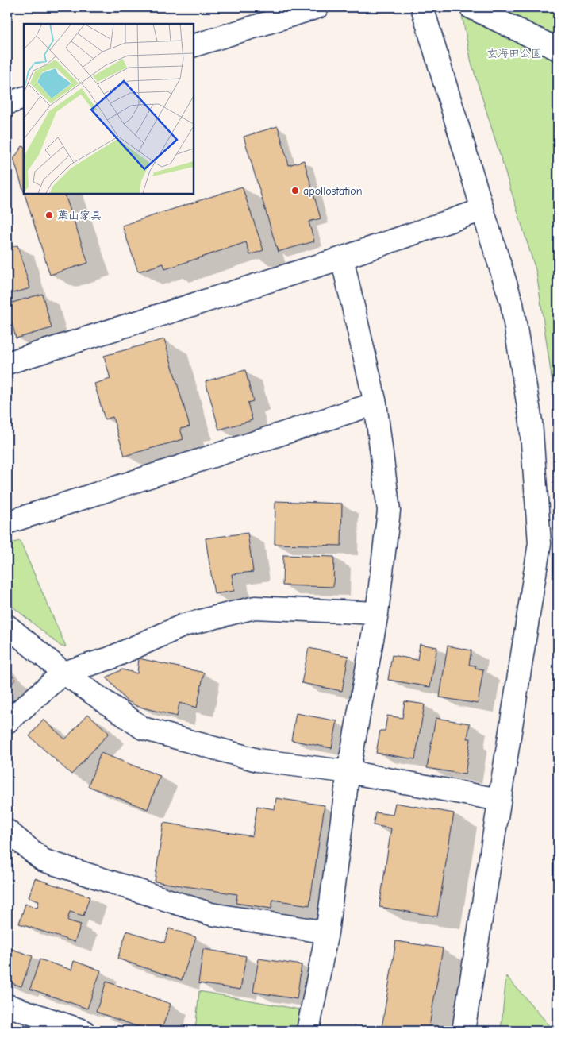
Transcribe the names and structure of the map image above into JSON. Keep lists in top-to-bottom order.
{
  "parks": ["玄海田公園"],
  "places": ["apollostation", "葉山家具"]
}
